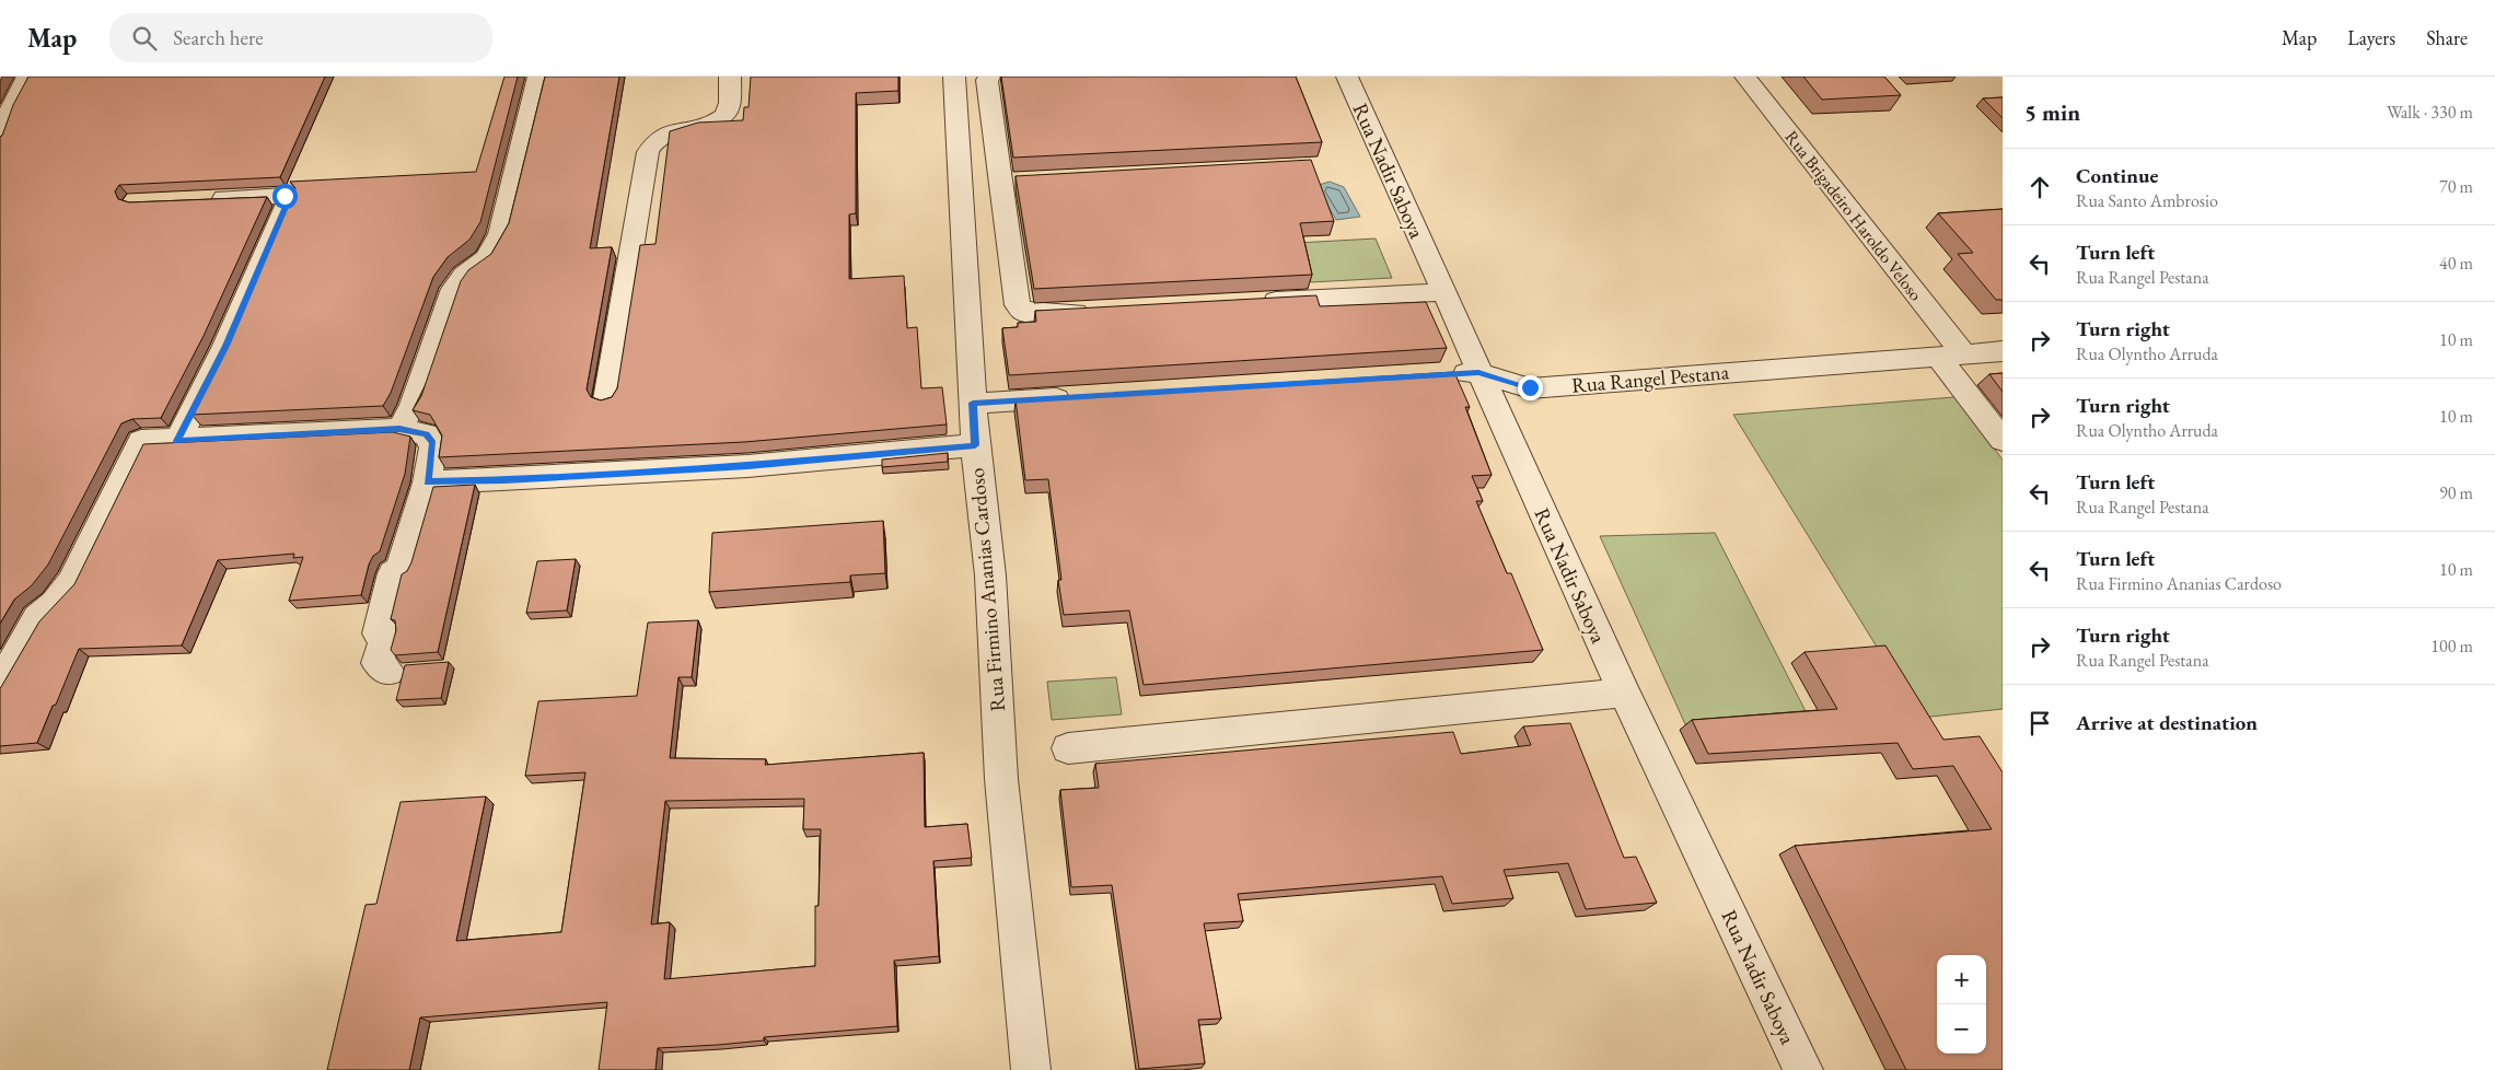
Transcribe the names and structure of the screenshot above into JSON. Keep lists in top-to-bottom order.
{
  "streets": {
    "street": [
      "Rua Nadir Saboya",
      "Rua Brigadeiro Haroldo Veloso",
      "Rua Rangel Pestana",
      "Rua Firmino Ananias Cardoso"
    ]
  },
  "crossings": [
    ["Rua Nadir Saboya", "Rua Rangel Pestana"],
    ["Rua Brigadeiro Haroldo Veloso", "Rua Rangel Pestana"]
  ],
  "page": {
    "header": "Map",
    "search": "Search here",
    "nav": ["Map", "Layers", "Share"],
    "heading": ["5 min", "Walk · 330 m"],
    "list": [
      ["Continue", "Rua Santo Ambrosio", "70 m"],
      ["Turn left", "Rua Rangel Pestana", "40 m"],
      ["Turn right", "Rua Olyntho Arruda", "10 m"],
      ["Turn right", "Rua Olyntho Arruda", "10 m"],
      ["Turn left", "Rua Rangel Pestana", "90 m"],
      ["Turn left", "Rua Firmino Ananias Cardoso", "10 m"],
      ["Turn right", "Rua Rangel Pestana", "100 m"],
      "Arrive at destination"
    ],
    "map_buttons": ["+", "−"]
  }
}
